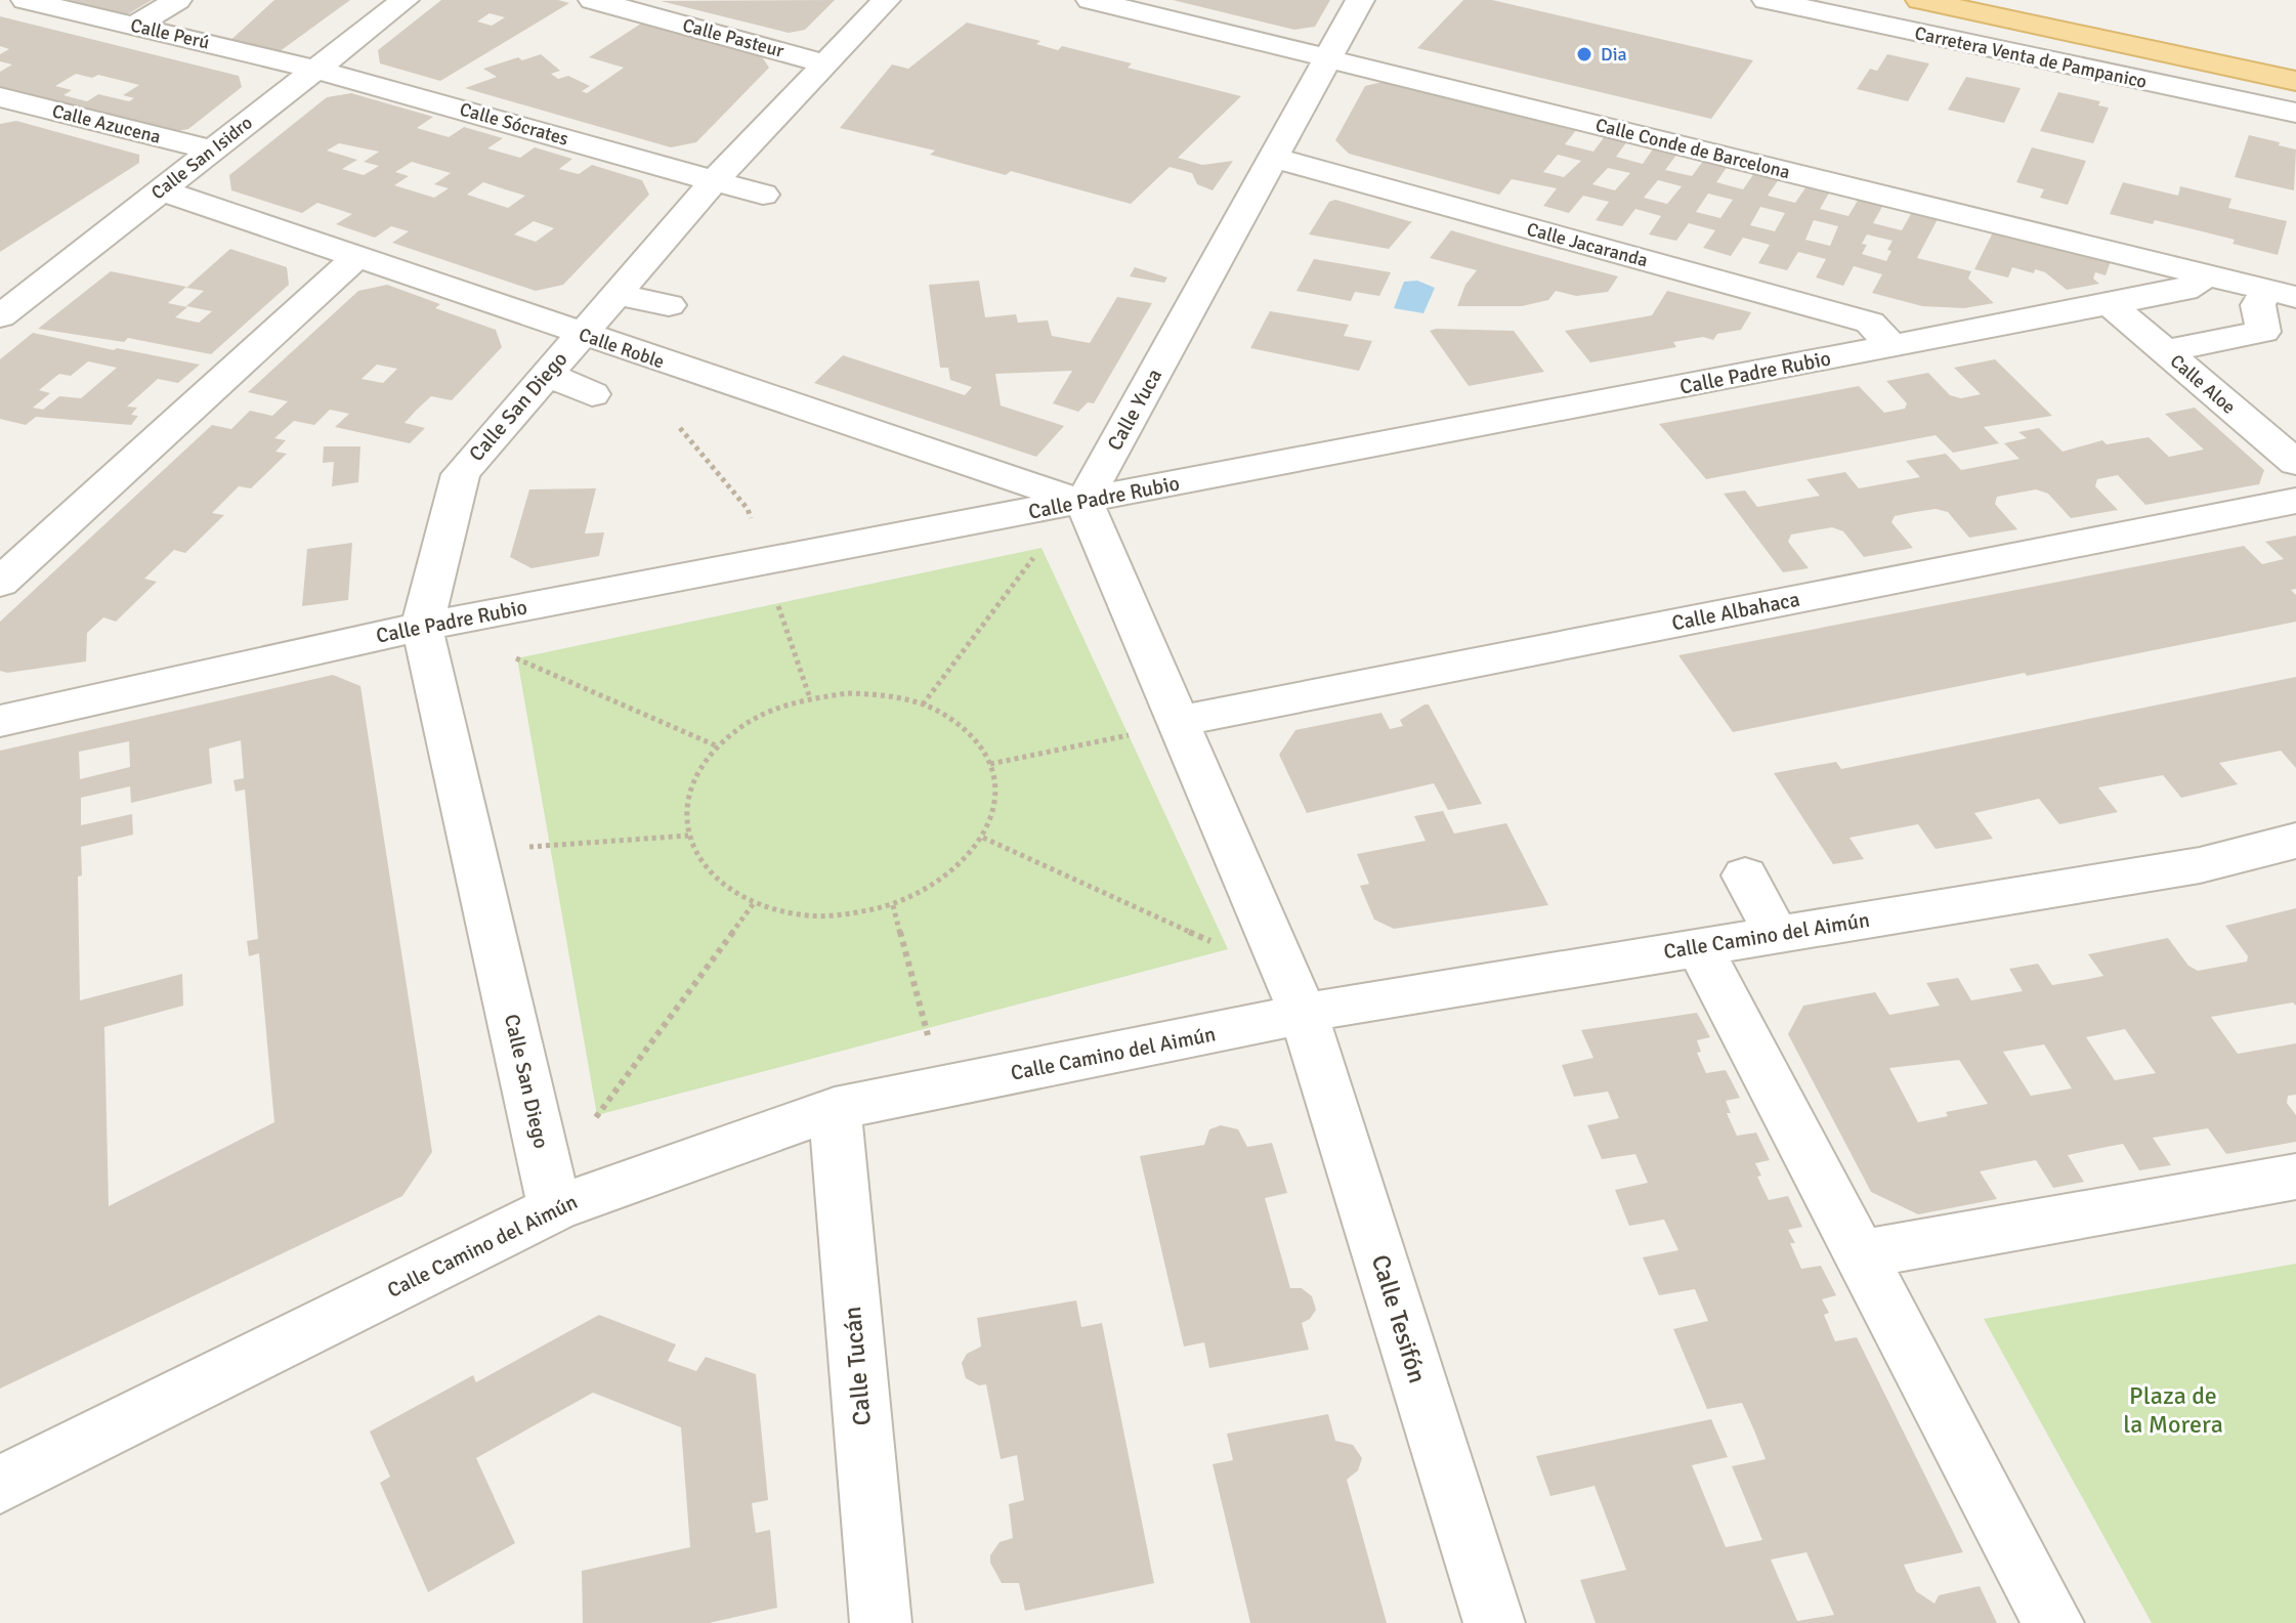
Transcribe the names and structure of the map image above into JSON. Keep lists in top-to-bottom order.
{
  "streets": {
    "main road": ["Carretera Venta de Pampanico"],
    "street": [
      "Calle Perú",
      "Calle Pasteur",
      "Calle Azucena",
      "Calle Sócrates",
      "Calle Conde de Barcelona",
      "Calle San Isidro",
      "Calle Jacaranda",
      "Calle Roble",
      "Calle Padre Rubio",
      "Calle Aloe",
      "Calle San Diego",
      "Calle Yuca",
      "Calle Albahaca",
      "Calle Camino del Aimún",
      "Calle Tesifón",
      "Calle Tucán"
    ]
  },
  "crossings": [
    ["Calle Perú", "Calle Sócrates"],
    ["Calle Perú", "Calle San Isidro"],
    ["Calle Pasteur", "Calle San Diego"],
    ["Calle Azucena", "Calle San Isidro"],
    ["Calle Sócrates", "Calle San Isidro"],
    ["Calle Sócrates", "Calle San Diego"],
    ["Calle Conde de Barcelona", "Calle Padre Rubio"],
    ["Calle Conde de Barcelona", "Calle Yuca"],
    ["Calle San Isidro", "Calle Roble"],
    ["Calle Jacaranda", "Calle Padre Rubio"],
    ["Calle Jacaranda", "Calle Yuca"],
    ["Calle Roble", "Calle Padre Rubio"],
    ["Calle Roble", "Calle San Diego"],
    ["Calle Roble", "Calle Yuca"],
    ["Calle Padre Rubio", "Calle Aloe"],
    ["Calle Padre Rubio", "Calle San Diego"],
    ["Calle Padre Rubio", "Calle Yuca"],
    ["Calle San Diego", "Calle Camino del Aimún"],
    ["Calle Camino del Aimún", "Calle Tesifón"],
    ["Calle Camino del Aimún", "Calle Tucán"]
  ],
  "parks": ["Plaza de la Morera"],
  "places": ["Dia"]
}
